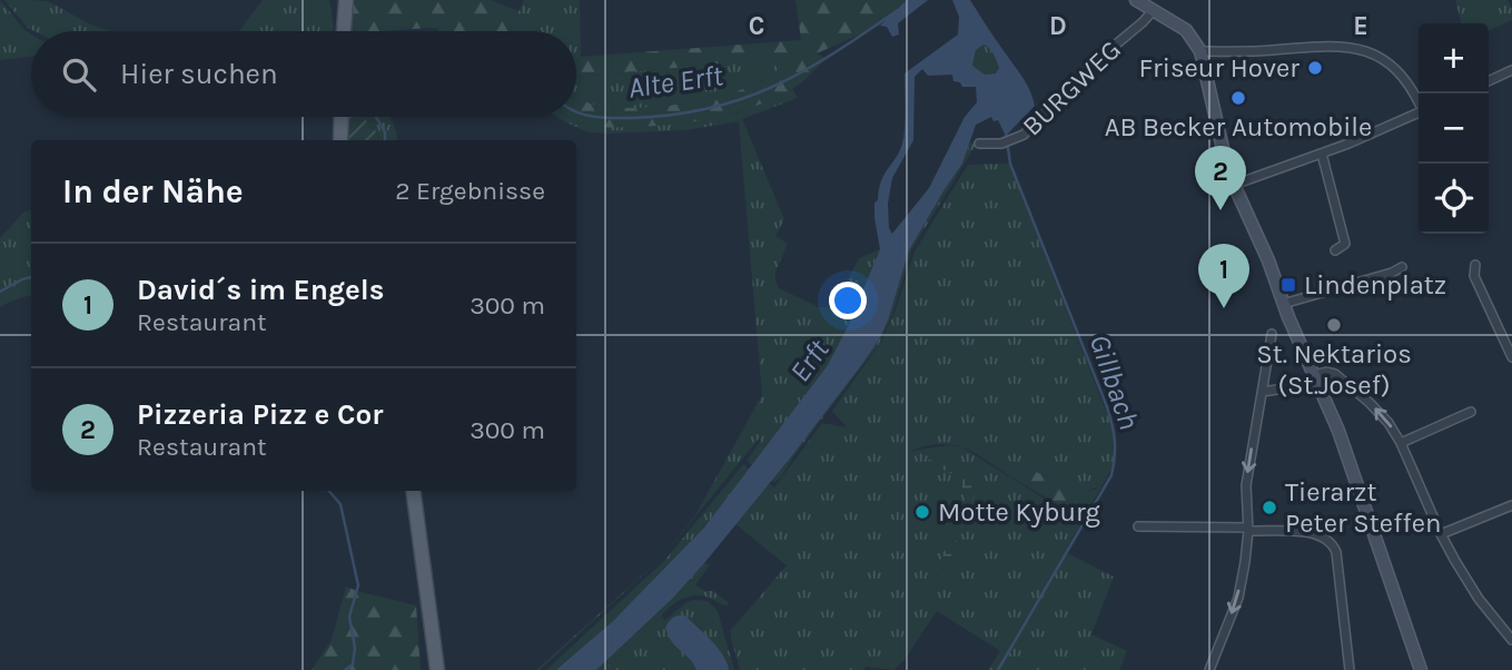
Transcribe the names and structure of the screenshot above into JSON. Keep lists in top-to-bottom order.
{
  "streets": {
    "street": ["BURGWEG"]
  },
  "water": ["Alte Erft", "Erft", "Gillbach"],
  "places": {
    "other": [
      "Friseur Hover",
      "AB Becker Automobile",
      "St. Nektarios (St.Josef)",
      "Tierarzt Peter Steffen",
      "Motte Kyburg"
    ],
    "transit": ["Lindenplatz"]
  },
  "page": {
    "map_buttons": ["+", "−"],
    "search": "Hier suchen",
    "heading": ["In der Nähe", "2 Ergebnisse"],
    "pins": ["2", "1"],
    "list": [
      {
        "mark": "1",
        "name": "David´s im Engels",
        "note": "Restaurant",
        "value": "300 m"
      },
      {
        "mark": "2",
        "name": "Pizzeria Pizz e Cor",
        "note": "Restaurant",
        "value": "300 m"
      }
    ]
  },
  "grid": {
    "columns": ["C", "D", "E"]
  }
}
